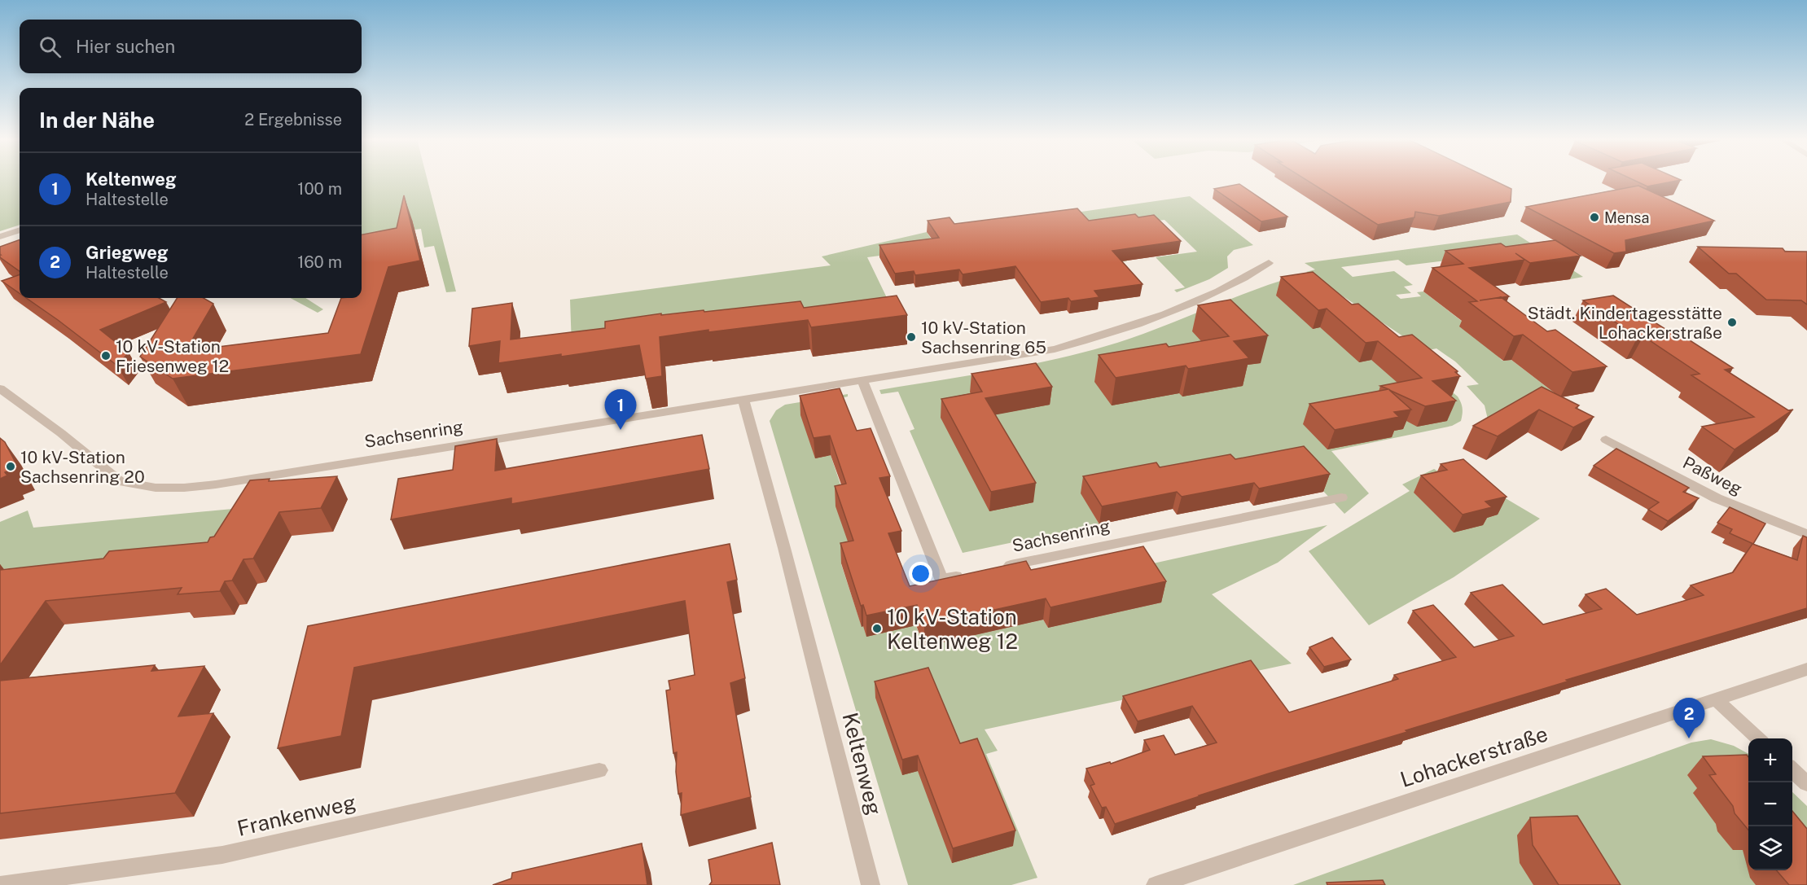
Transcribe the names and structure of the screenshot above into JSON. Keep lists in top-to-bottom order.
{
  "streets": {
    "street": [
      "Sachsenring",
      "Paßweg",
      "Lohackerstraße",
      "Keltenweg",
      "Frankenweg"
    ]
  },
  "crossings": [
    ["Sachsenring", "Keltenweg"]
  ],
  "places": [
    "Mensa",
    "Städt. Kindertagesstätte Lohackerstraße",
    "10 kV-Station Sachsenring 65",
    "10 kV-Station Friesenweg 12",
    "10 kV-Station Sachsenring 20",
    "10 kV-Station Keltenweg 12"
  ],
  "page": {
    "search": "Hier suchen",
    "heading": ["In der Nähe", "2 Ergebnisse"],
    "list": [
      {
        "mark": "1",
        "name": "Keltenweg",
        "note": "Haltestelle",
        "value": "100 m"
      },
      {
        "mark": "2",
        "name": "Griegweg",
        "note": "Haltestelle",
        "value": "160 m"
      }
    ],
    "pins": ["1", "2"],
    "map_buttons": ["+", "−"]
  }
}
